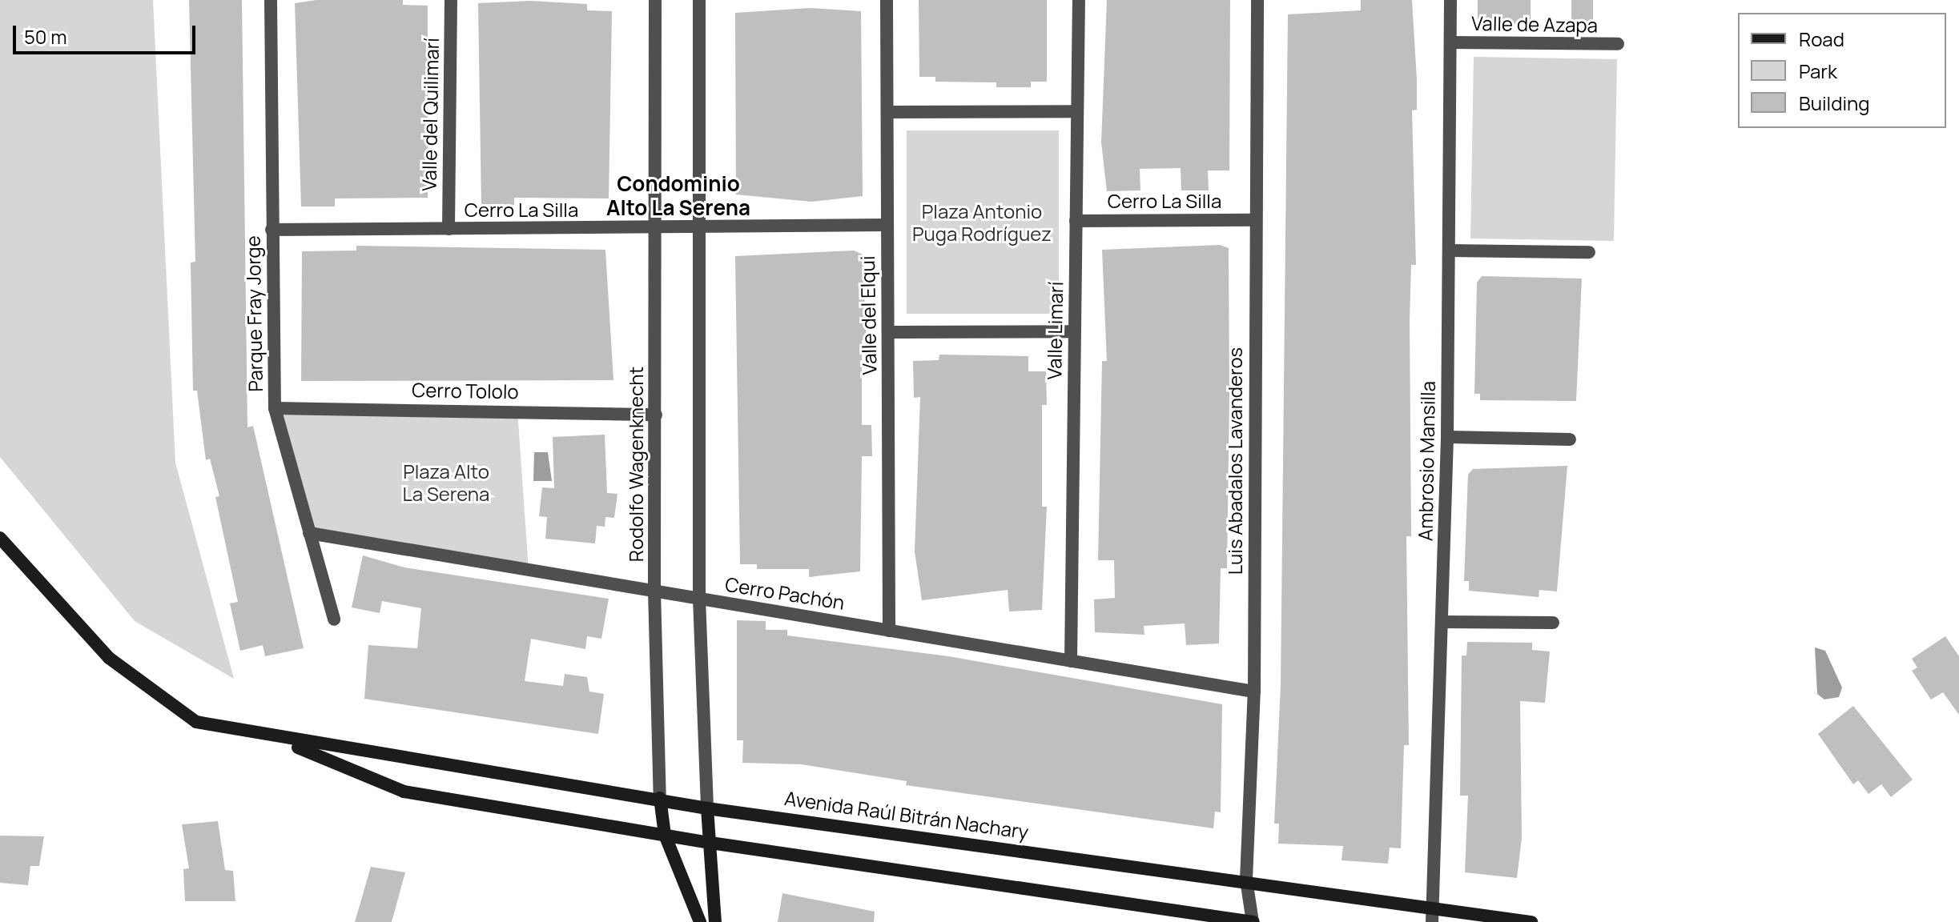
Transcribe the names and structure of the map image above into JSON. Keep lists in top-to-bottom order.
{
  "streets": {
    "main road": ["Rodolfo Wagenknecht", "Avenida Raúl Bitrán Nachary"],
    "street": [
      "Valle de Azapa",
      "Valle del Quilimarí",
      "Cerro La Silla",
      "Parque Fray Jorge",
      "Valle del Elqui",
      "Valle Limarí",
      "Cerro Tololo",
      "Luis Abadalos Lavanderos",
      "Ambrosio Mansilla",
      "Cerro Pachón"
    ]
  },
  "crossings": [
    ["Valle de Azapa", "Ambrosio Mansilla"],
    ["Valle del Quilimarí", "Cerro La Silla"],
    ["Cerro La Silla", "Parque Fray Jorge"],
    ["Cerro La Silla", "Valle del Elqui"],
    ["Cerro La Silla", "Valle Limarí"],
    ["Cerro La Silla", "Luis Abadalos Lavanderos"],
    ["Cerro La Silla", "Rodolfo Wagenknecht"],
    ["Parque Fray Jorge", "Cerro Tololo"],
    ["Parque Fray Jorge", "Cerro Pachón"],
    ["Valle del Elqui", "Cerro Pachón"],
    ["Valle Limarí", "Cerro Pachón"],
    ["Cerro Tololo", "Rodolfo Wagenknecht"],
    ["Luis Abadalos Lavanderos", "Cerro Pachón"],
    ["Luis Abadalos Lavanderos", "Avenida Raúl Bitrán Nachary"],
    ["Ambrosio Mansilla", "Avenida Raúl Bitrán Nachary"],
    ["Rodolfo Wagenknecht", "Cerro Pachón"],
    ["Rodolfo Wagenknecht", "Avenida Raúl Bitrán Nachary"]
  ],
  "districts": ["Condominio Alto La Serena"],
  "parks": ["Plaza Antonio Puga Rodríguez", "Plaza Alto La Serena"],
  "legend": ["Road", "Park", "Building"],
  "scale_bar": "50 m"
}
